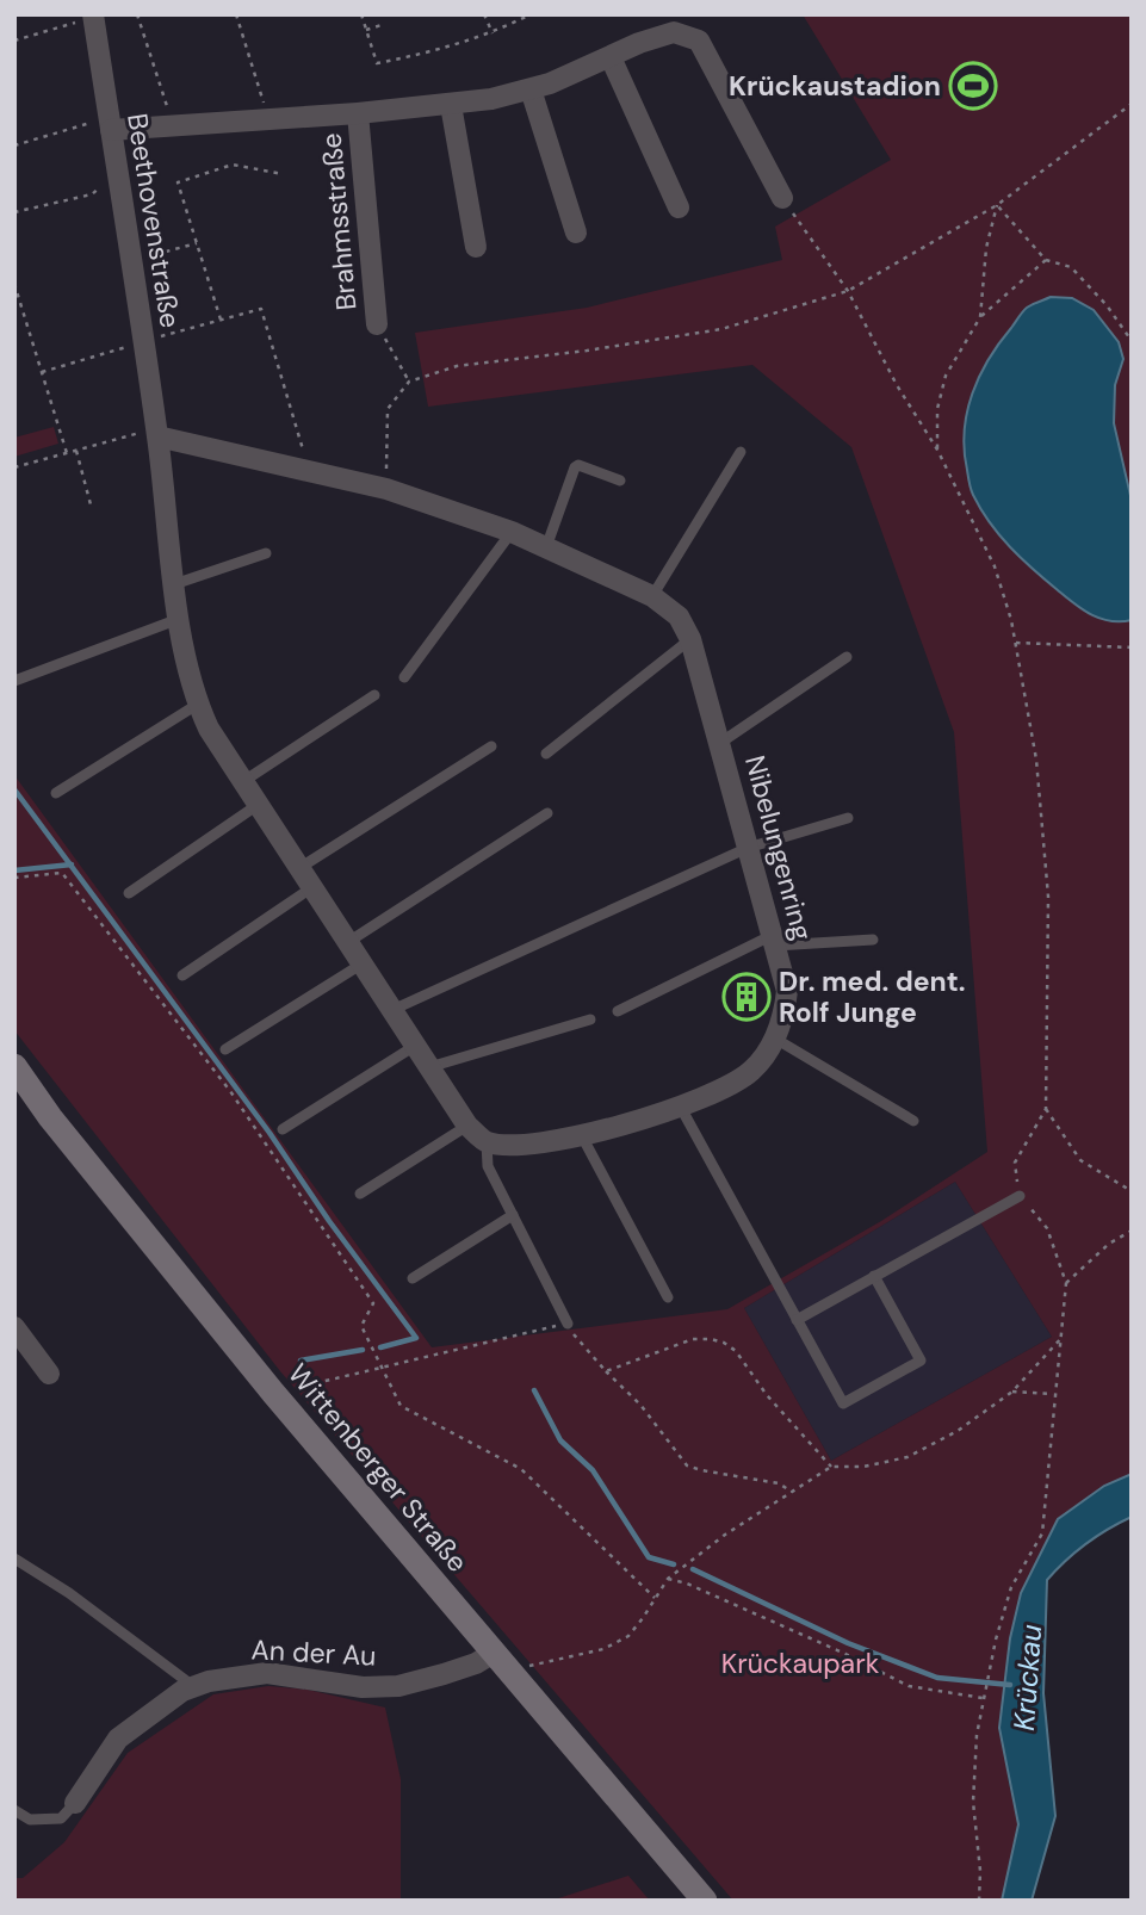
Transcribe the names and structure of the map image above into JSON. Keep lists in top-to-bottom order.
{
  "streets": {
    "main road": ["Wittenberger Straße"],
    "street": [
      "Beethovenstraße",
      "Brahmsstraße",
      "Nibelungenring",
      "An der Au"
    ]
  },
  "crossings": [
    ["Beethovenstraße", "Brahmsstraße"],
    ["Beethovenstraße", "Nibelungenring"],
    ["Wittenberger Straße", "An der Au"]
  ],
  "water": ["Krückau"],
  "parks": ["Krückaupark"],
  "places": {
    "sports": ["Krückaustadion"],
    "building": ["Dr. med. dent. Rolf Junge"]
  }
}
